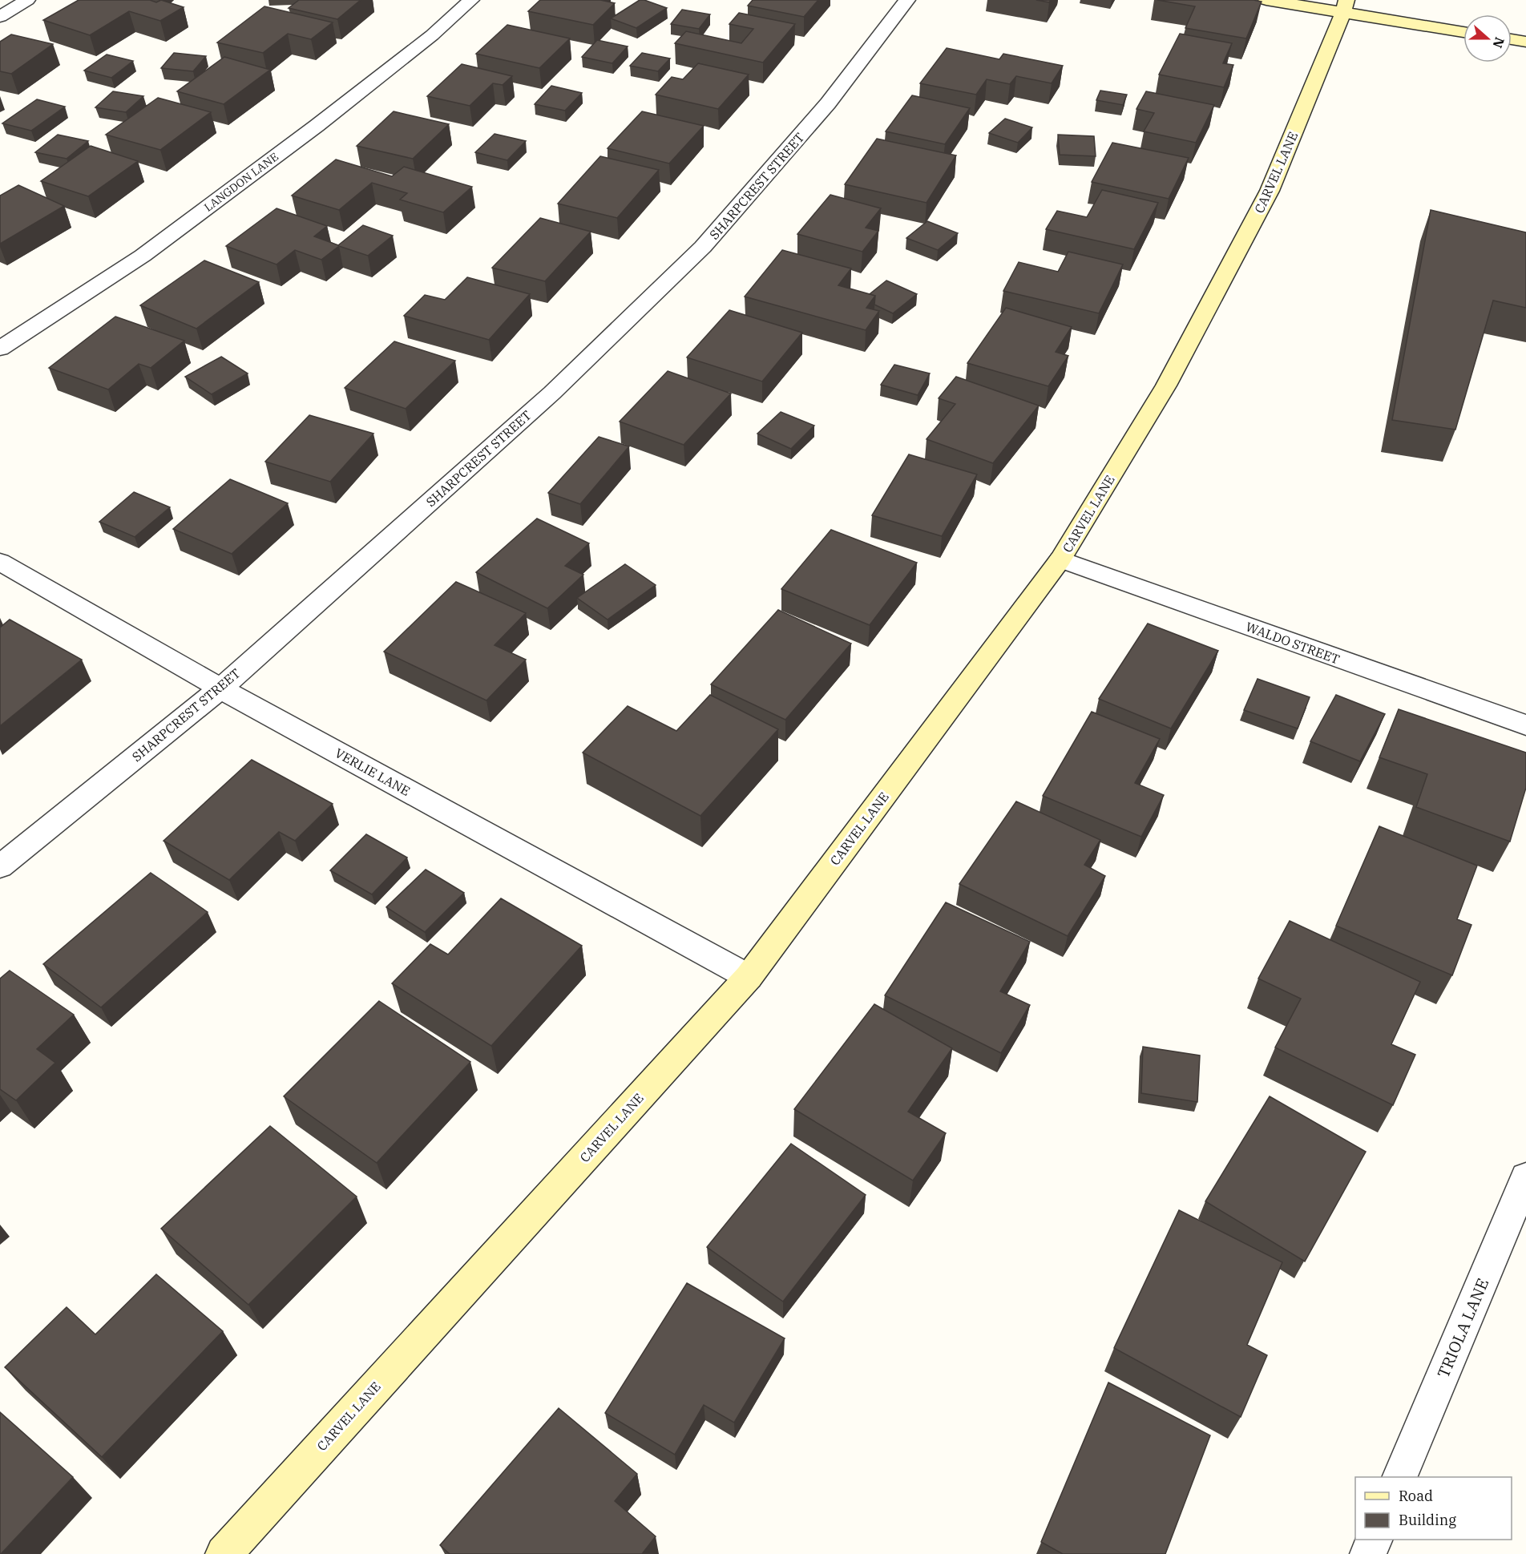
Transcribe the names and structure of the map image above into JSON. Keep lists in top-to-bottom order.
{
  "streets": {
    "street": [
      "CARVEL LANE",
      "LANGDON LANE",
      "SHARPCREST STREET",
      "WALDO STREET",
      "VERLIE LANE",
      "TRIOLA LANE"
    ]
  },
  "crossings": [
    ["CARVEL LANE", "WALDO STREET"],
    ["CARVEL LANE", "VERLIE LANE"],
    ["SHARPCREST STREET", "VERLIE LANE"]
  ],
  "legend": ["Road", "Building"],
  "north": "right"
}
